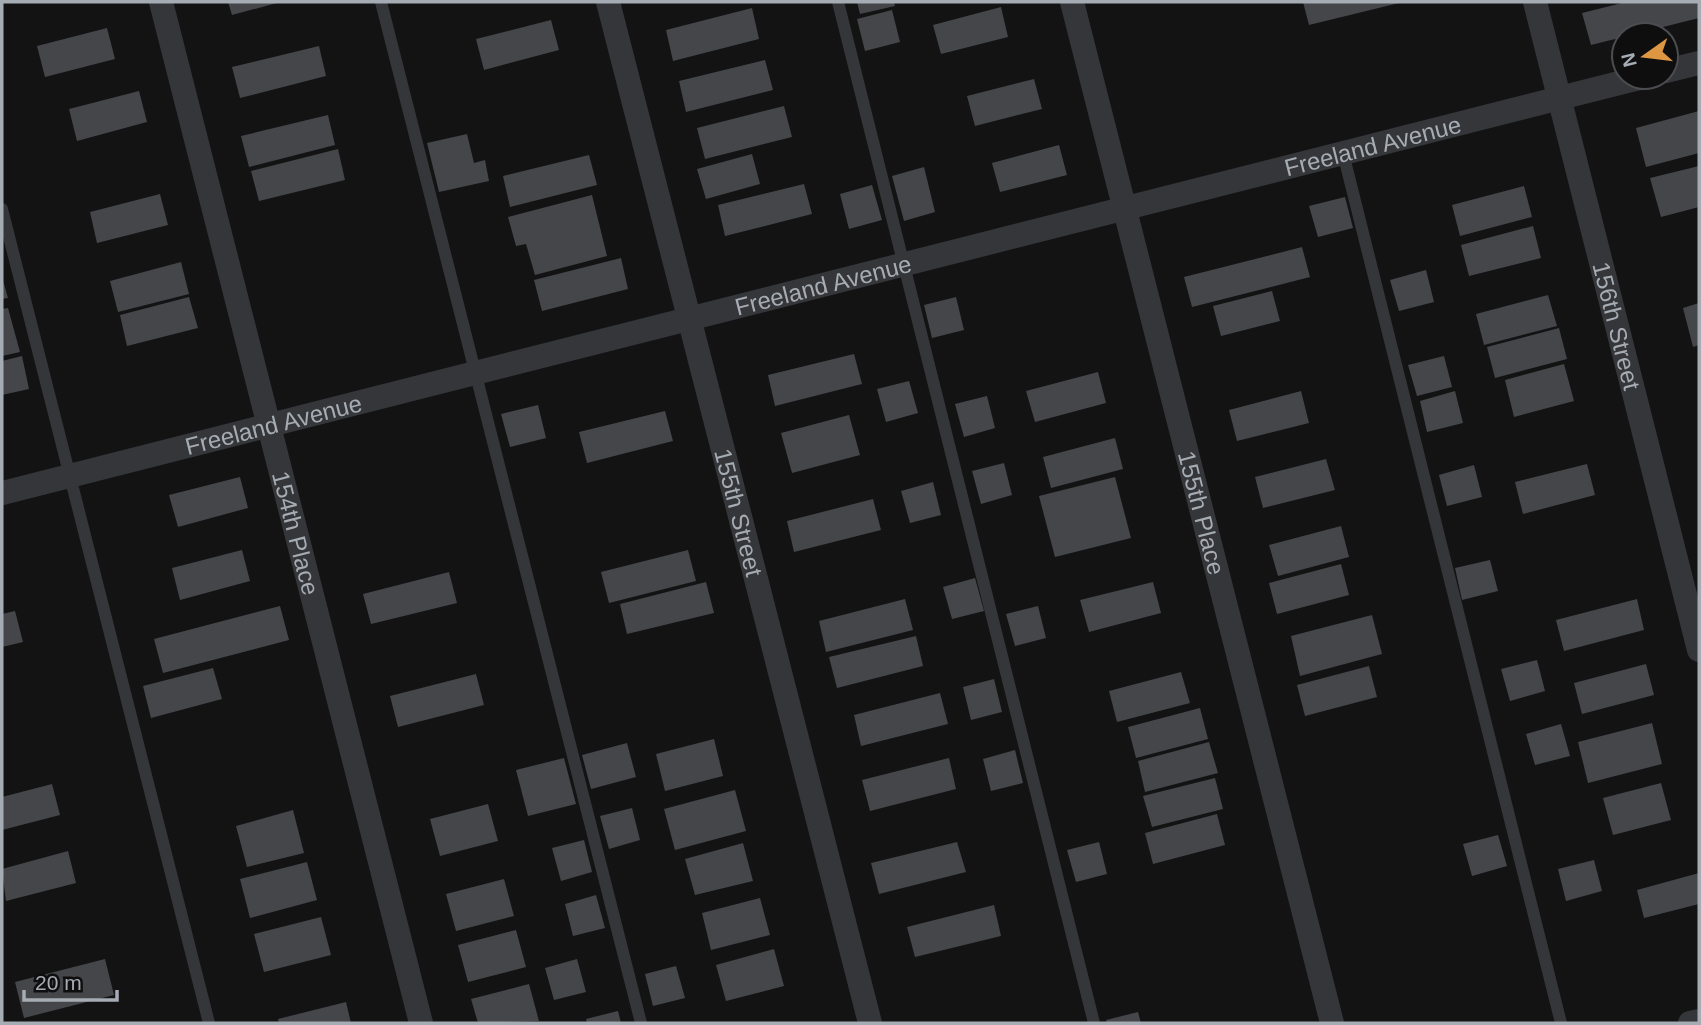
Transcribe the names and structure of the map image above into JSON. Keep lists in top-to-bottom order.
{
  "streets": {
    "street": [
      "Freeland Avenue",
      "156th Street",
      "155th Street",
      "155th Place",
      "154th Place"
    ]
  },
  "crossings": [
    ["Freeland Avenue", "156th Street"],
    ["Freeland Avenue", "155th Street"],
    ["Freeland Avenue", "155th Place"],
    ["Freeland Avenue", "154th Place"]
  ],
  "scale_bar": "20 m",
  "north": "left"
}
